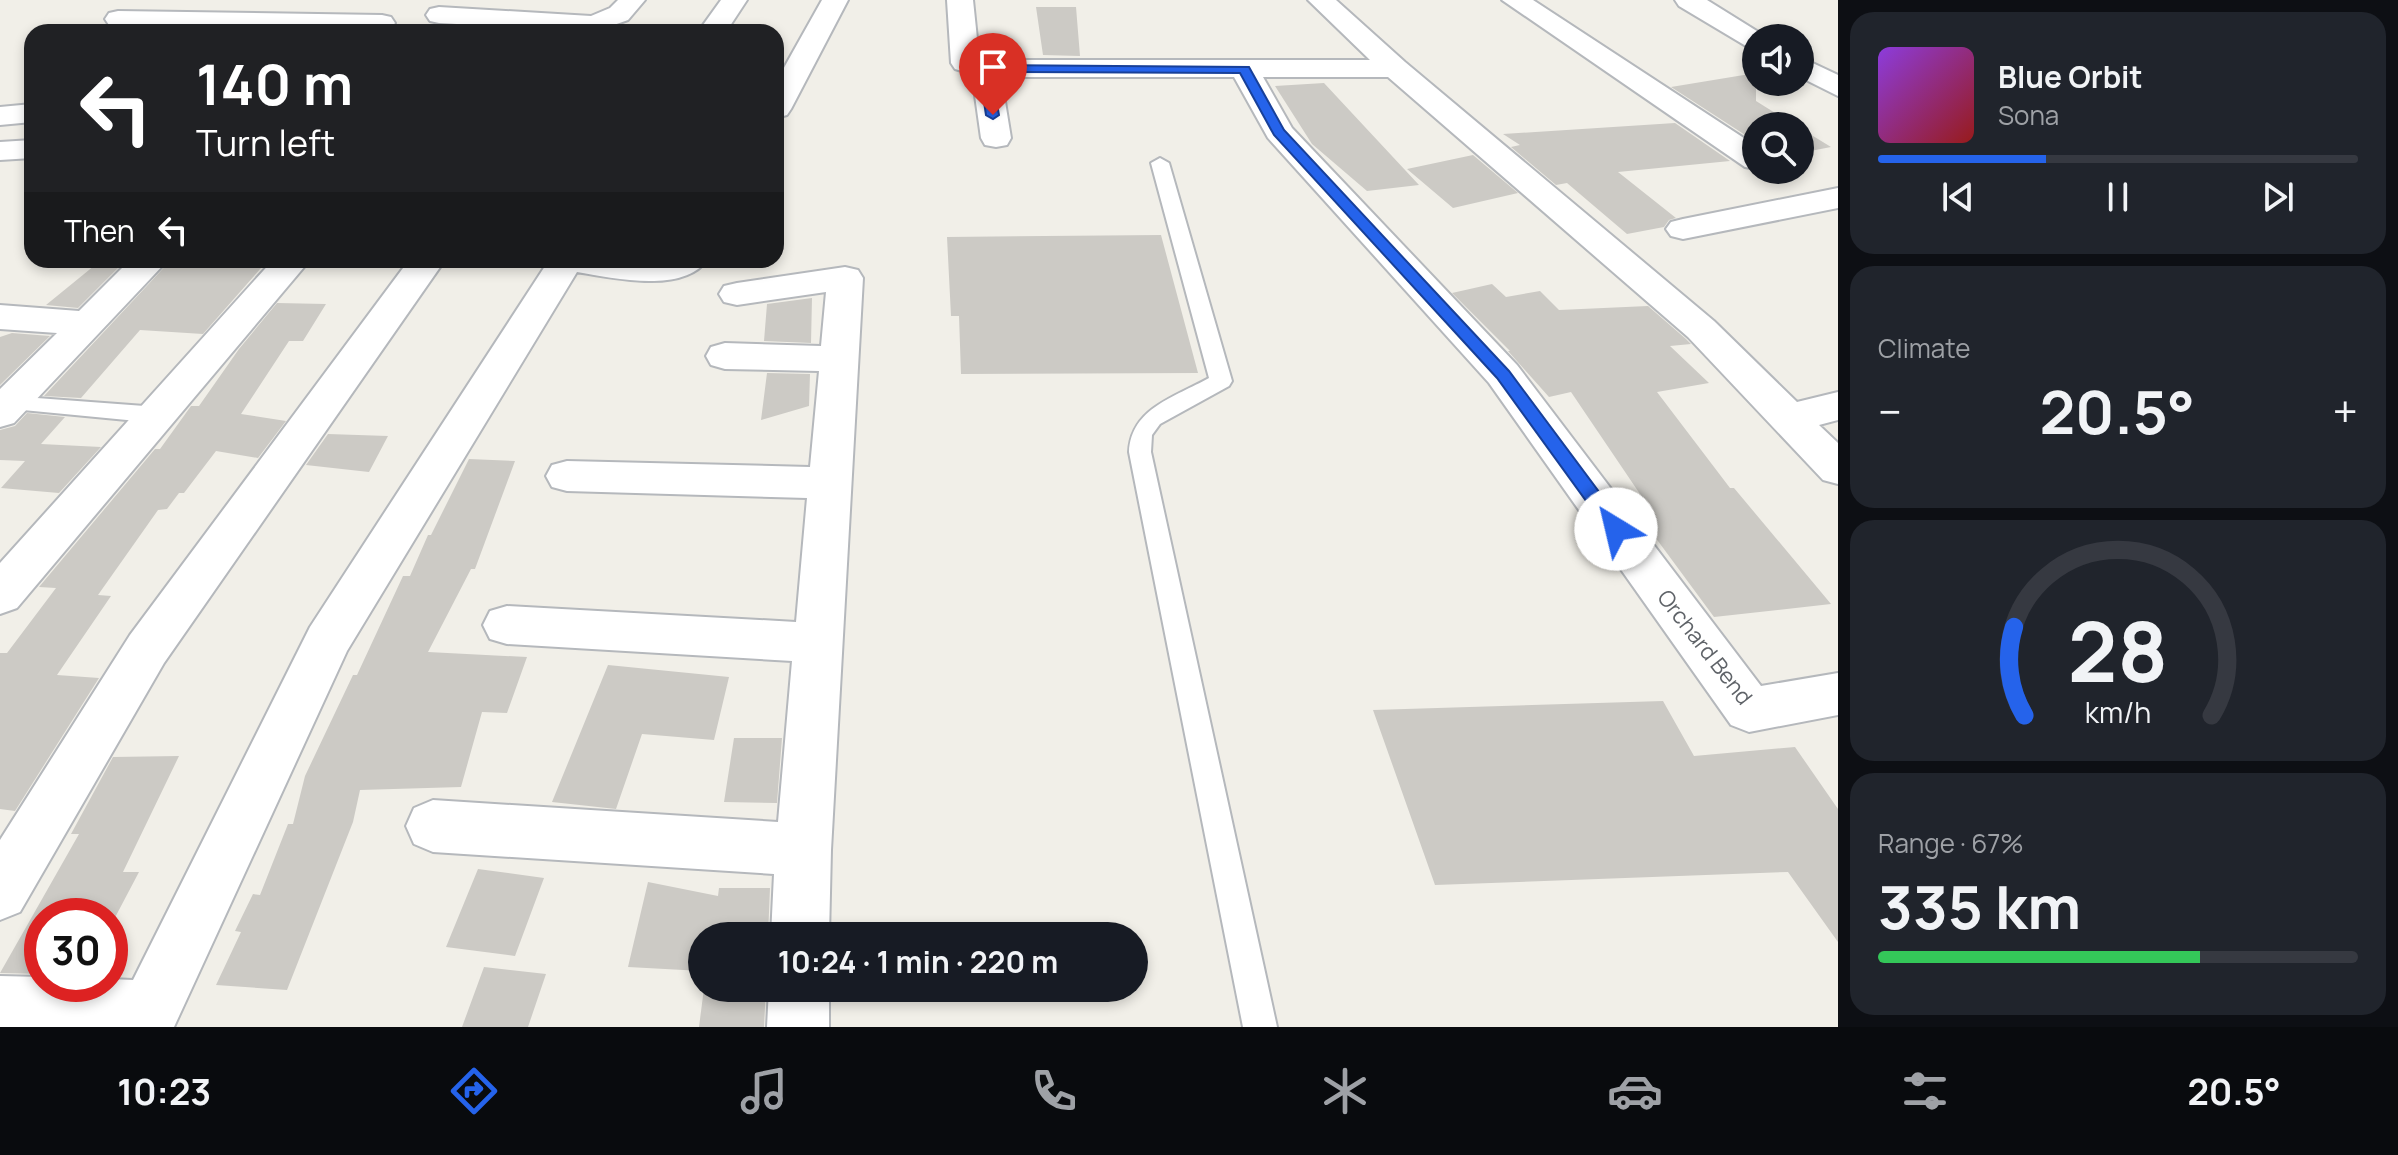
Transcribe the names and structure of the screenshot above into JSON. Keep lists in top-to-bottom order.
{
  "streets": {
    "street": ["Orchard Bend"]
  },
  "page": {
    "turn": ["140 m", "Turn left"],
    "song": ["Blue Orbit", "Sona"],
    "then": "Then",
    "tile": [
      "Climate",
      ["Range · 67%", "335 km"]
    ],
    "heat": ["−", "20.5°", "+"],
    "limit": "30",
    "trip": "10:24 · 1 min · 220 m",
    "tabs": ["10:23", "20.5°"],
    "gauge": ["28", "km/h"]
  }
}
